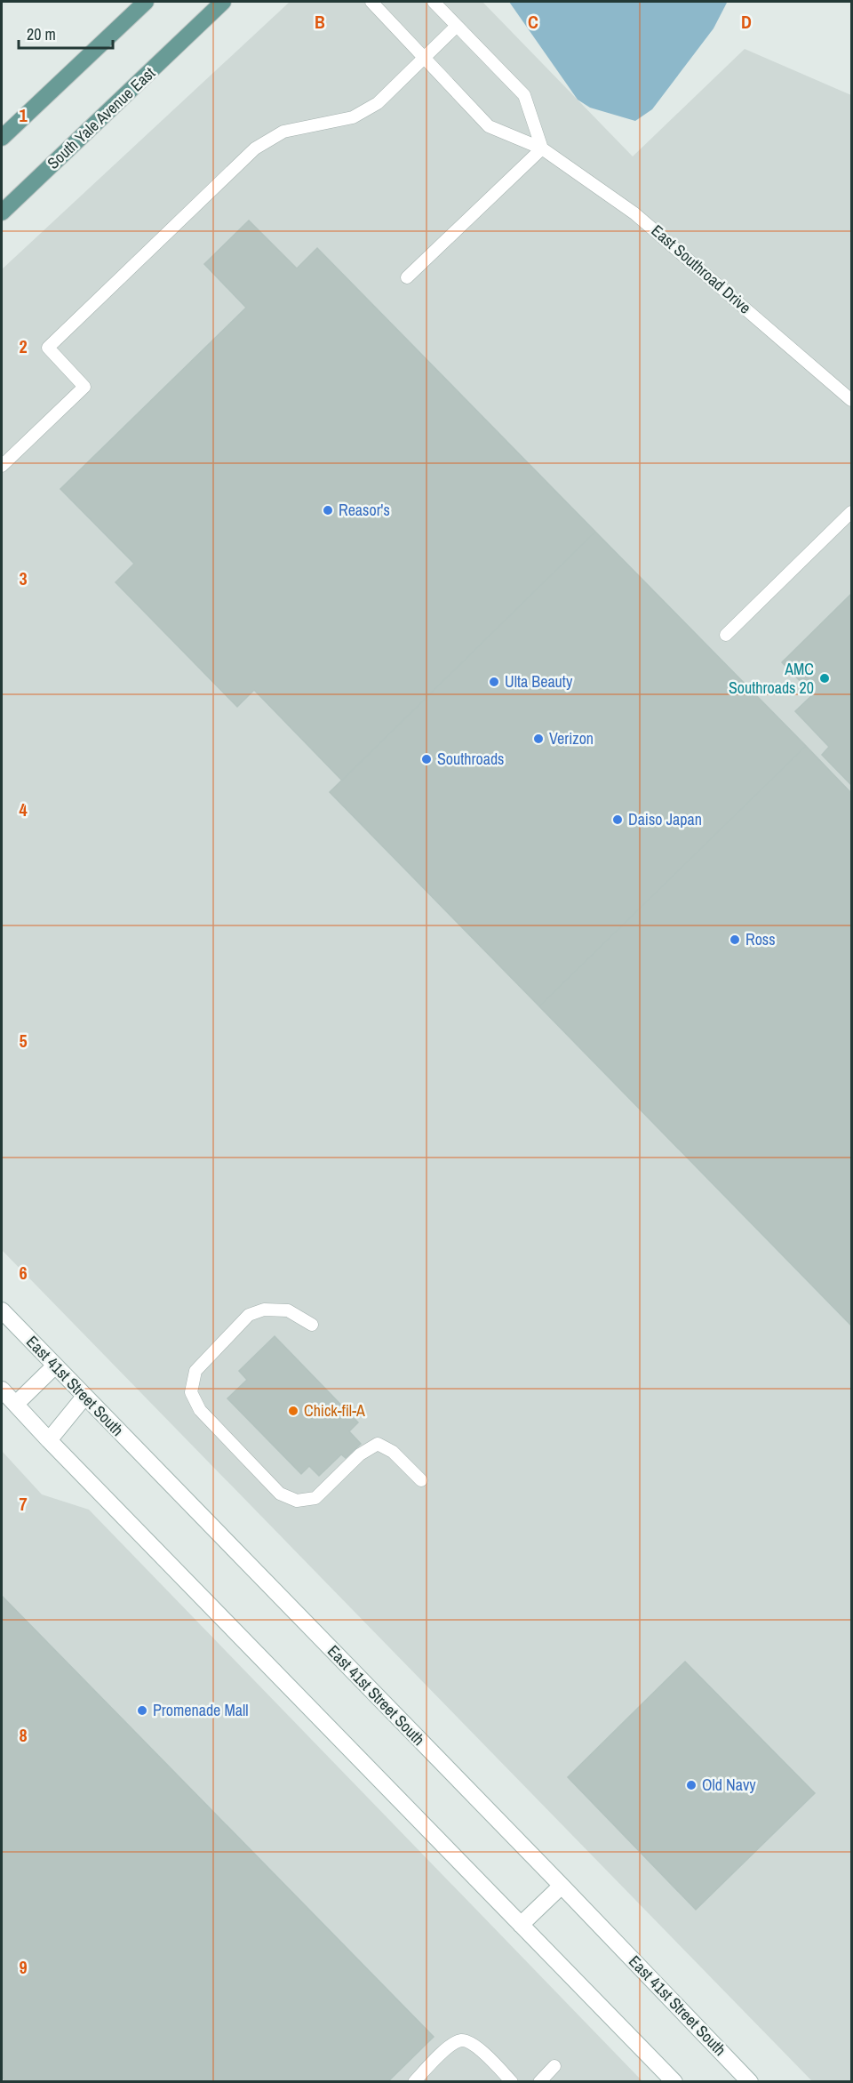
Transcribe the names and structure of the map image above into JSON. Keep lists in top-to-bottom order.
{
  "streets": {
    "main road": ["South Yale Avenue East", "East 41st Street South"],
    "lane": ["East Southroad Drive"]
  },
  "places": [
    "Reasor's",
    "AMC Southroads 20",
    "Ulta Beauty",
    "Verizon",
    "Southroads",
    "Daiso Japan",
    "Ross",
    "Chick-fil-A",
    "Promenade Mall",
    "Old Navy"
  ],
  "scale_bar": "20 m",
  "grid": {
    "columns": ["B", "C", "D"],
    "rows": [
      "1",
      "2",
      "3",
      "4",
      "5",
      "6",
      "7",
      "8",
      "9"
    ]
  }
}
